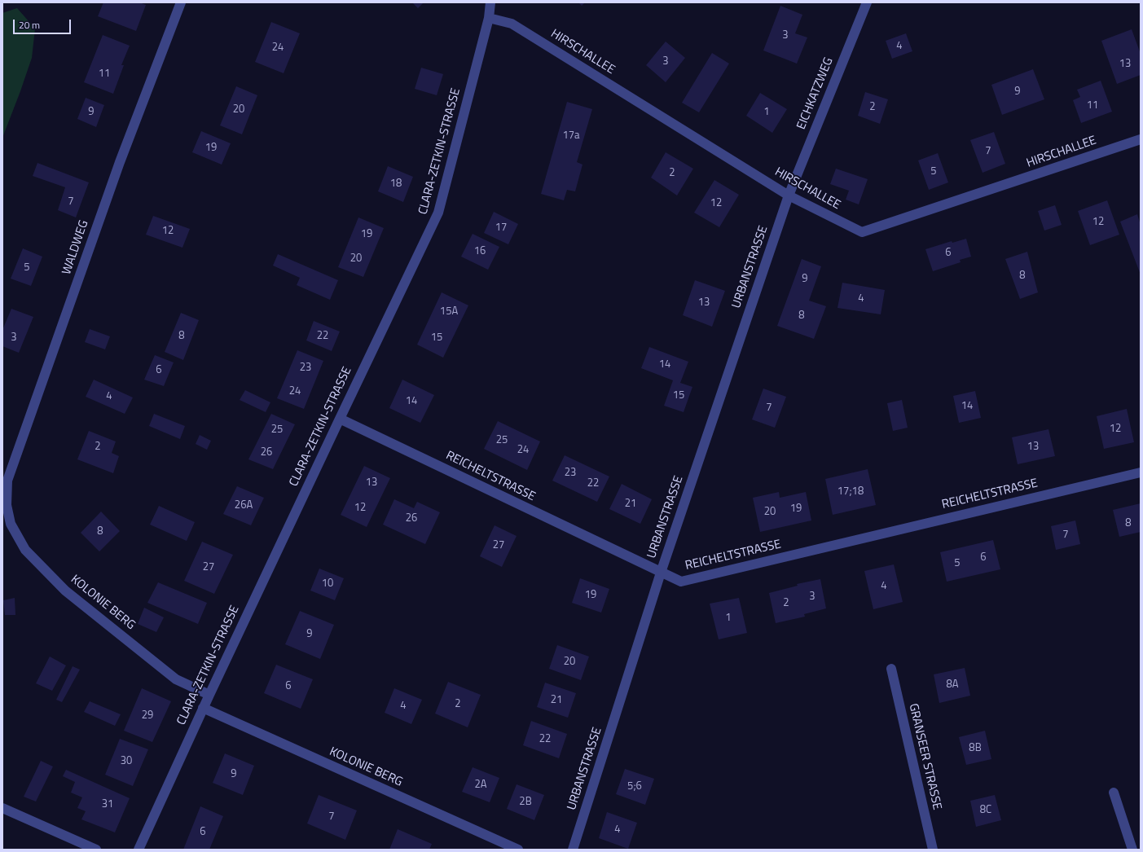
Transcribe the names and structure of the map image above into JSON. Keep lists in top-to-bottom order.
{
  "streets": {
    "street": [
      "HIRSCHALLEE",
      "EICHKATZWEG",
      "CLARA-ZETKIN-STRASSE",
      "WALDWEG",
      "URBANSTRASSE",
      "REICHELTSTRASSE",
      "KOLONIE BERG",
      "GRANSEER STRASSE"
    ]
  },
  "crossings": [
    ["HIRSCHALLEE", "EICHKATZWEG"],
    ["HIRSCHALLEE", "CLARA-ZETKIN-STRASSE"],
    ["HIRSCHALLEE", "URBANSTRASSE"],
    ["EICHKATZWEG", "URBANSTRASSE"],
    ["CLARA-ZETKIN-STRASSE", "REICHELTSTRASSE"],
    ["CLARA-ZETKIN-STRASSE", "KOLONIE BERG"],
    ["WALDWEG", "KOLONIE BERG"],
    ["URBANSTRASSE", "REICHELTSTRASSE"]
  ],
  "house_numbers": [
    "3",
    "4",
    "24",
    "3",
    "13",
    "11",
    "9",
    "11",
    "2",
    "20",
    "9",
    "1",
    "17a",
    "19",
    "7",
    "5",
    "2",
    "18",
    "7",
    "12",
    "12",
    "17",
    "12",
    "19",
    "16",
    "6",
    "20",
    "5",
    "8",
    "9",
    "4",
    "13",
    "15A",
    "8",
    "8",
    "22",
    "3",
    "15",
    "14",
    "23",
    "6",
    "24",
    "15",
    "4",
    "14",
    "14",
    "7",
    "12",
    "25",
    "25",
    "2",
    "13",
    "24",
    "26",
    "23",
    "13",
    "22",
    "17;18",
    "21",
    "26A",
    "12",
    "19",
    "20",
    "26",
    "8",
    "8",
    "7",
    "27",
    "6",
    "5",
    "27",
    "10",
    "4",
    "19",
    "3",
    "2",
    "1",
    "9",
    "20",
    "8A",
    "6",
    "21",
    "2",
    "4",
    "29",
    "22",
    "8B",
    "30",
    "9",
    "2A",
    "5;6",
    "2B",
    "31",
    "8C",
    "7",
    "4",
    "6"
  ],
  "scale_bar": "20 m"
}
